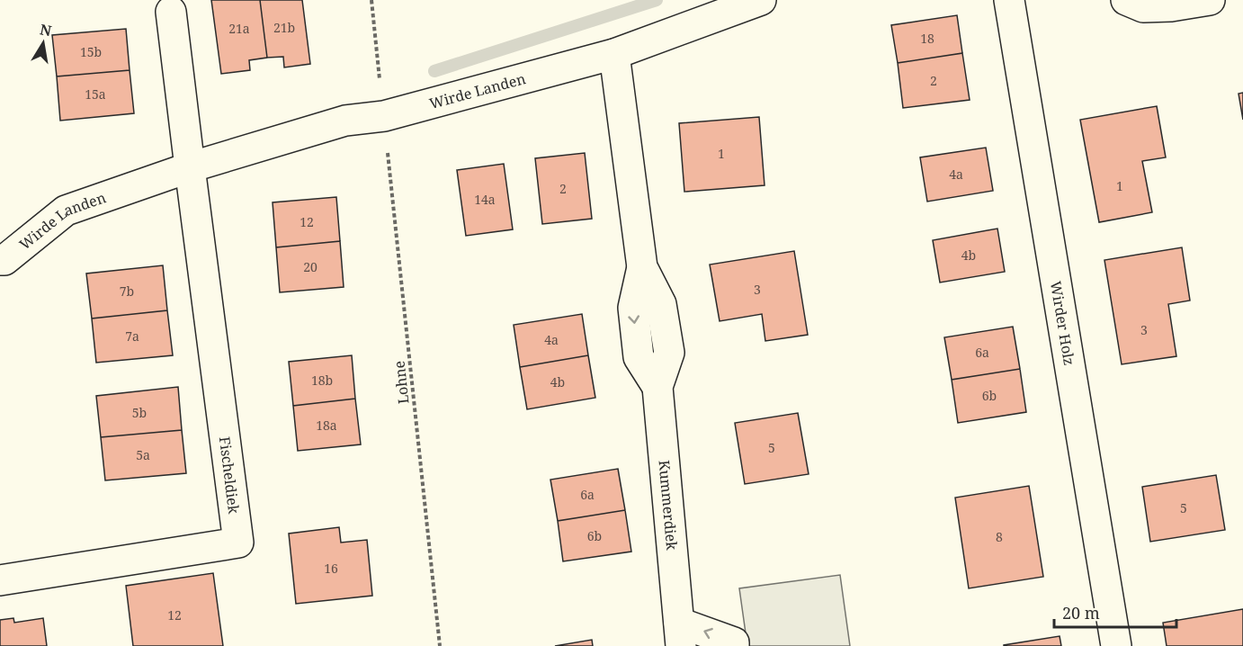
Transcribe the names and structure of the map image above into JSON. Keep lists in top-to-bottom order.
{
  "streets": {
    "street": [
      "Wirde Landen",
      "Wirder Holz",
      "Fischeldiek",
      "Kummerdiek"
    ],
    "path": ["Lohne"]
  },
  "crossings": [
    ["Wirde Landen", "Lohne"],
    ["Wirde Landen", "Fischeldiek"],
    ["Wirde Landen", "Kummerdiek"]
  ],
  "house_numbers": [
    "21b",
    "21a",
    "18",
    "15b",
    "2",
    "15a",
    "1",
    "4a",
    "1",
    "2",
    "14a",
    "12",
    "4b",
    "20",
    "3",
    "7b",
    "3",
    "7a",
    "4a",
    "6a",
    "18b",
    "4b",
    "6b",
    "5b",
    "18a",
    "5",
    "5a",
    "6a",
    "5",
    "6b",
    "8",
    "16",
    "12"
  ],
  "scale_bar": "20 m",
  "north": "top"
}
